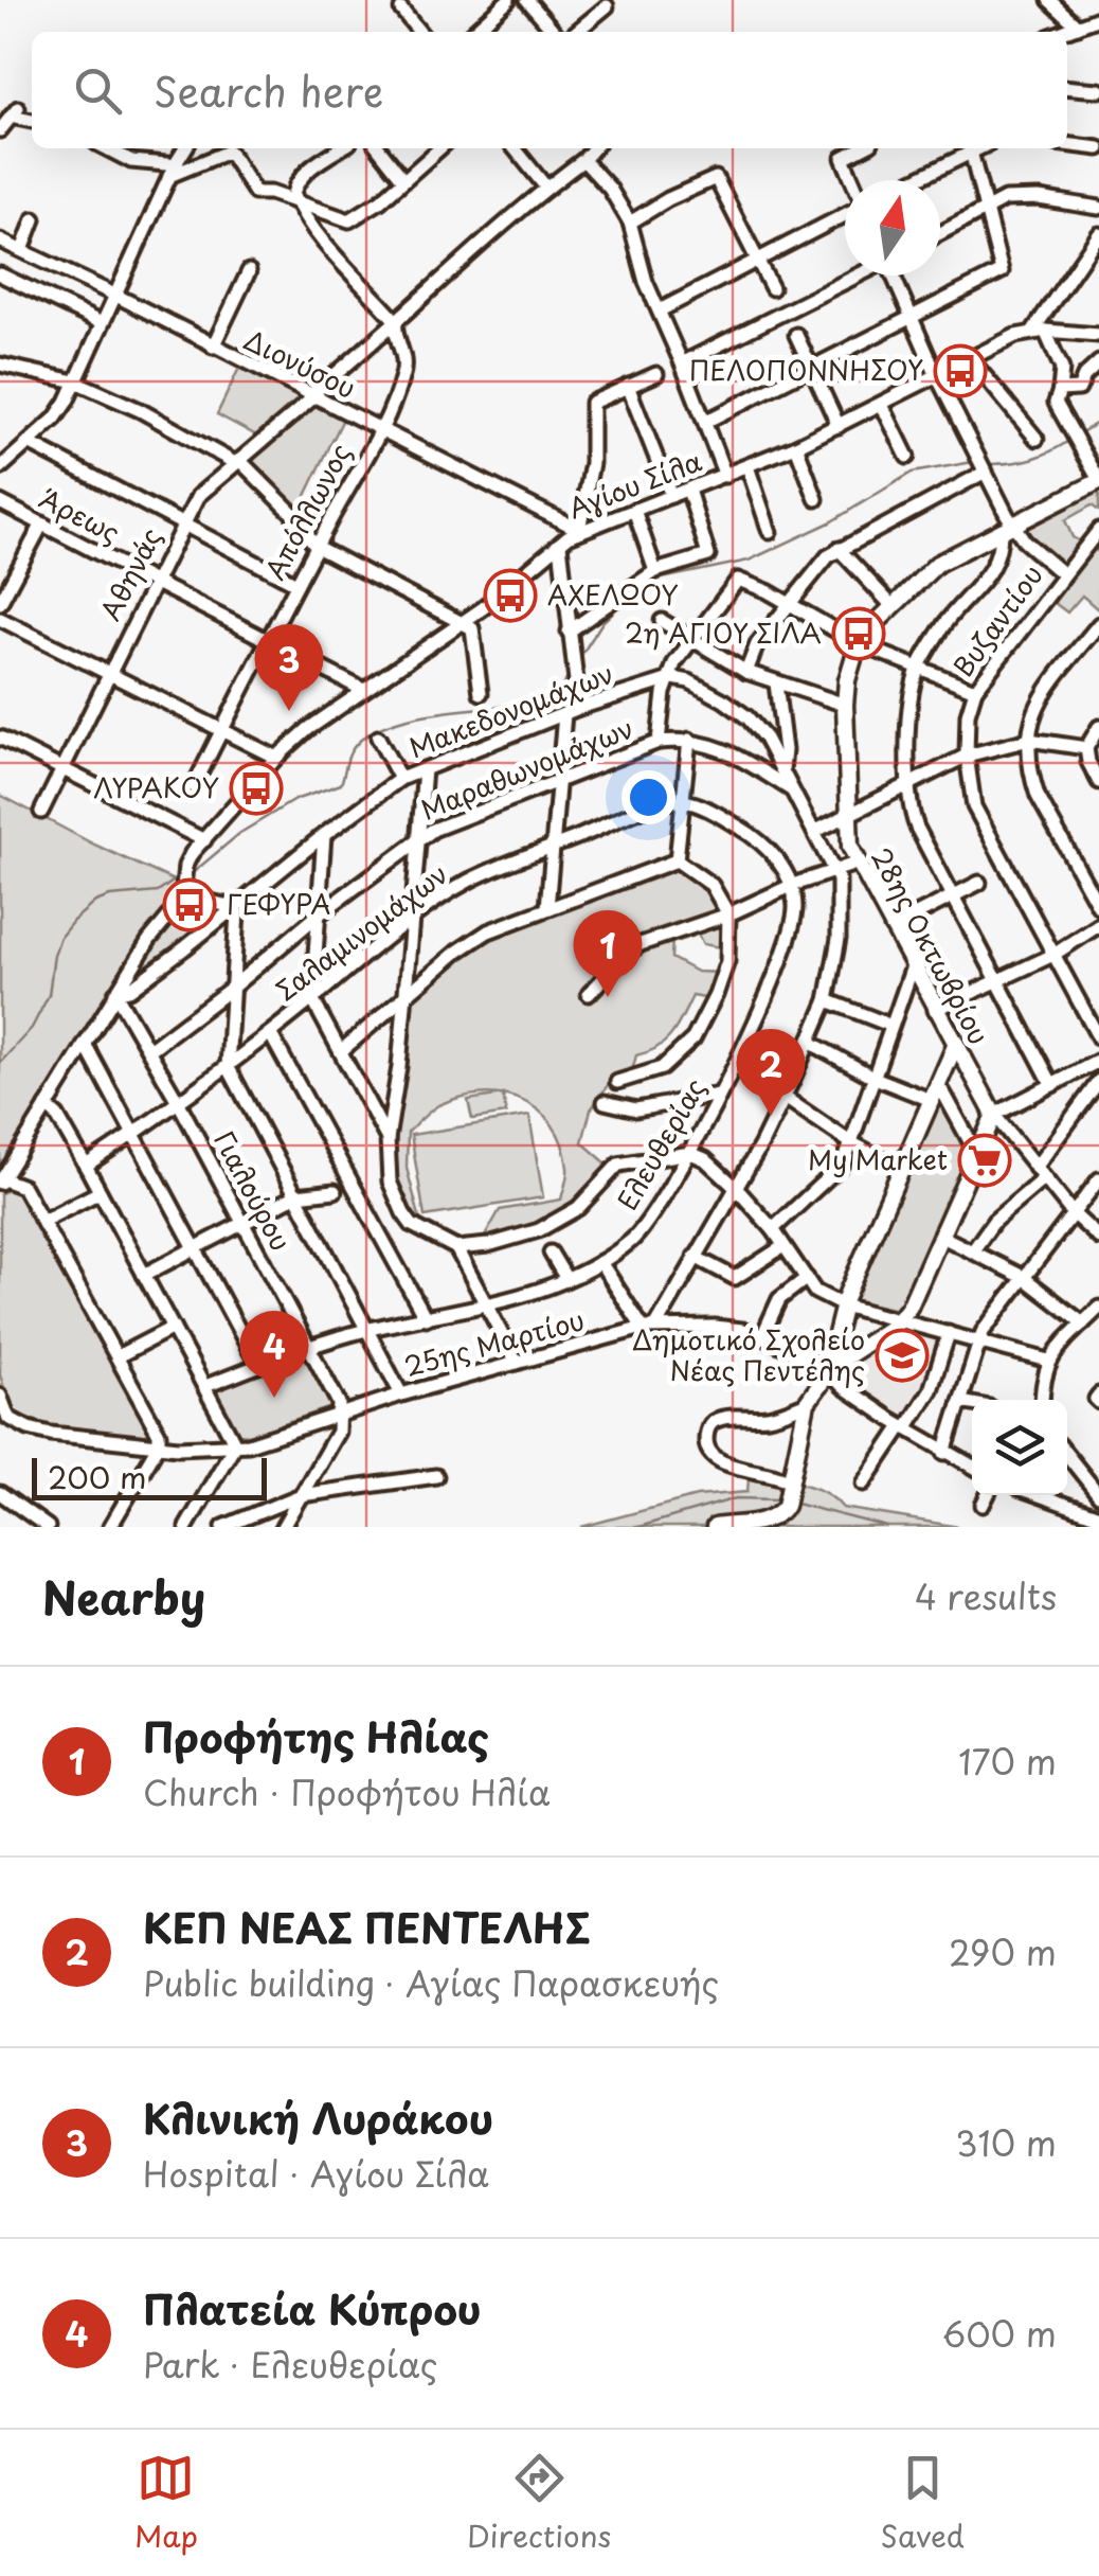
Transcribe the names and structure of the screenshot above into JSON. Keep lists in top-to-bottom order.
{
  "streets": {
    "main road": ["28ης Οκτωβρίου"],
    "street": [
      "Διονύσου",
      "Αγίου Σίλα",
      "Απόλλωνος",
      "Άρεως",
      "Αθηνάς",
      "Βυζαντίου",
      "Μακεδονομάχων",
      "Μαραθωνομάχων",
      "Σαλαμινομάχων",
      "Ελευθερίας",
      "Γιαλούρου",
      "25ης Μαρτίου"
    ]
  },
  "crossings": [
    ["Διονύσου", "Αγίου Σίλα"],
    ["Διονύσου", "Απόλλωνος"],
    ["Διονύσου", "Αθηνάς"],
    ["Αγίου Σίλα", "Άρεως"],
    ["Αγίου Σίλα", "Μακεδονομάχων"],
    ["Αγίου Σίλα", "Γιαλούρου"],
    ["Απόλλωνος", "Άρεως"],
    ["Απόλλωνος", "Αθηνάς"],
    ["Άρεως", "Αθηνάς"],
    ["Μακεδονομάχων", "Γιαλούρου"],
    ["Μαραθωνομάχων", "Γιαλούρου"],
    ["Σαλαμινομάχων", "Γιαλούρου"],
    ["Ελευθερίας", "Γιαλούρου"],
    ["Γιαλούρου", "25ης Μαρτίου"]
  ],
  "places": {
    "bus stop": [
      "ΠΕΛΟΠΟΝΝΗΣΟΥ",
      "ΑΧΕΛΩΟΥ",
      "2η ΑΓΙΟΥ ΣΙΛΑ",
      "ΛΥΡΑΚΟΥ",
      "ΓΕΦΥΡΑ"
    ],
    "supermarket": ["My Market"],
    "school or university": ["Δημοτικό Σχολείο Νέας Πεντέλης"]
  },
  "scale_bar": "200 m",
  "north": "top",
  "page": {
    "search": "Search here",
    "pins": [
      "3",
      "1",
      "2",
      "4"
    ],
    "scale": "200 m",
    "heading": ["Nearby", "4 results"],
    "list": [
      {
        "mark": "1",
        "name": "Προφήτης Ηλίας",
        "note": "Church · Προφήτου Ηλία",
        "value": "170 m"
      },
      {
        "mark": "2",
        "name": "ΚΕΠ ΝΕΑΣ ΠΕΝΤΕΛΗΣ",
        "note": "Public building · Αγίας Παρασκευής",
        "value": "290 m"
      },
      {
        "mark": "3",
        "name": "Κλινική Λυράκου",
        "note": "Hospital · Αγίου Σίλα",
        "value": "310 m"
      },
      {
        "mark": "4",
        "name": "Πλατεία Κύπρου",
        "note": "Park · Ελευθερίας",
        "value": "600 m"
      }
    ],
    "nav": ["Map", "Directions", "Saved"]
  }
}
